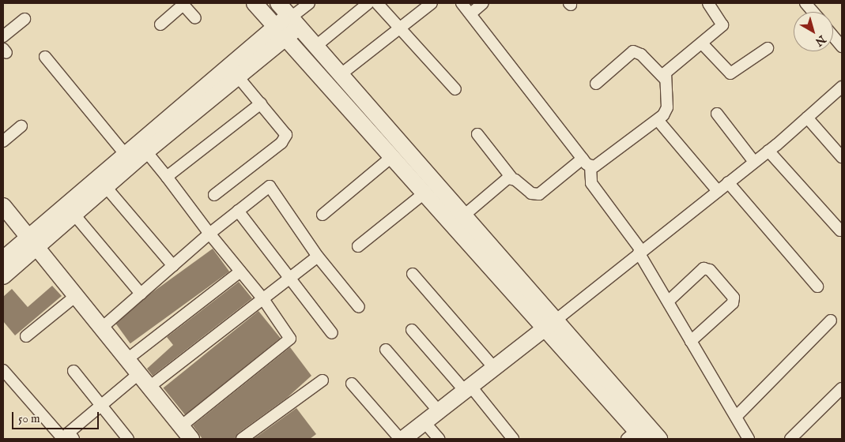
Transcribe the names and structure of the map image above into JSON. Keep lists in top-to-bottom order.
{
  "scale_bar": "50 m",
  "north": "bottom right"
}
